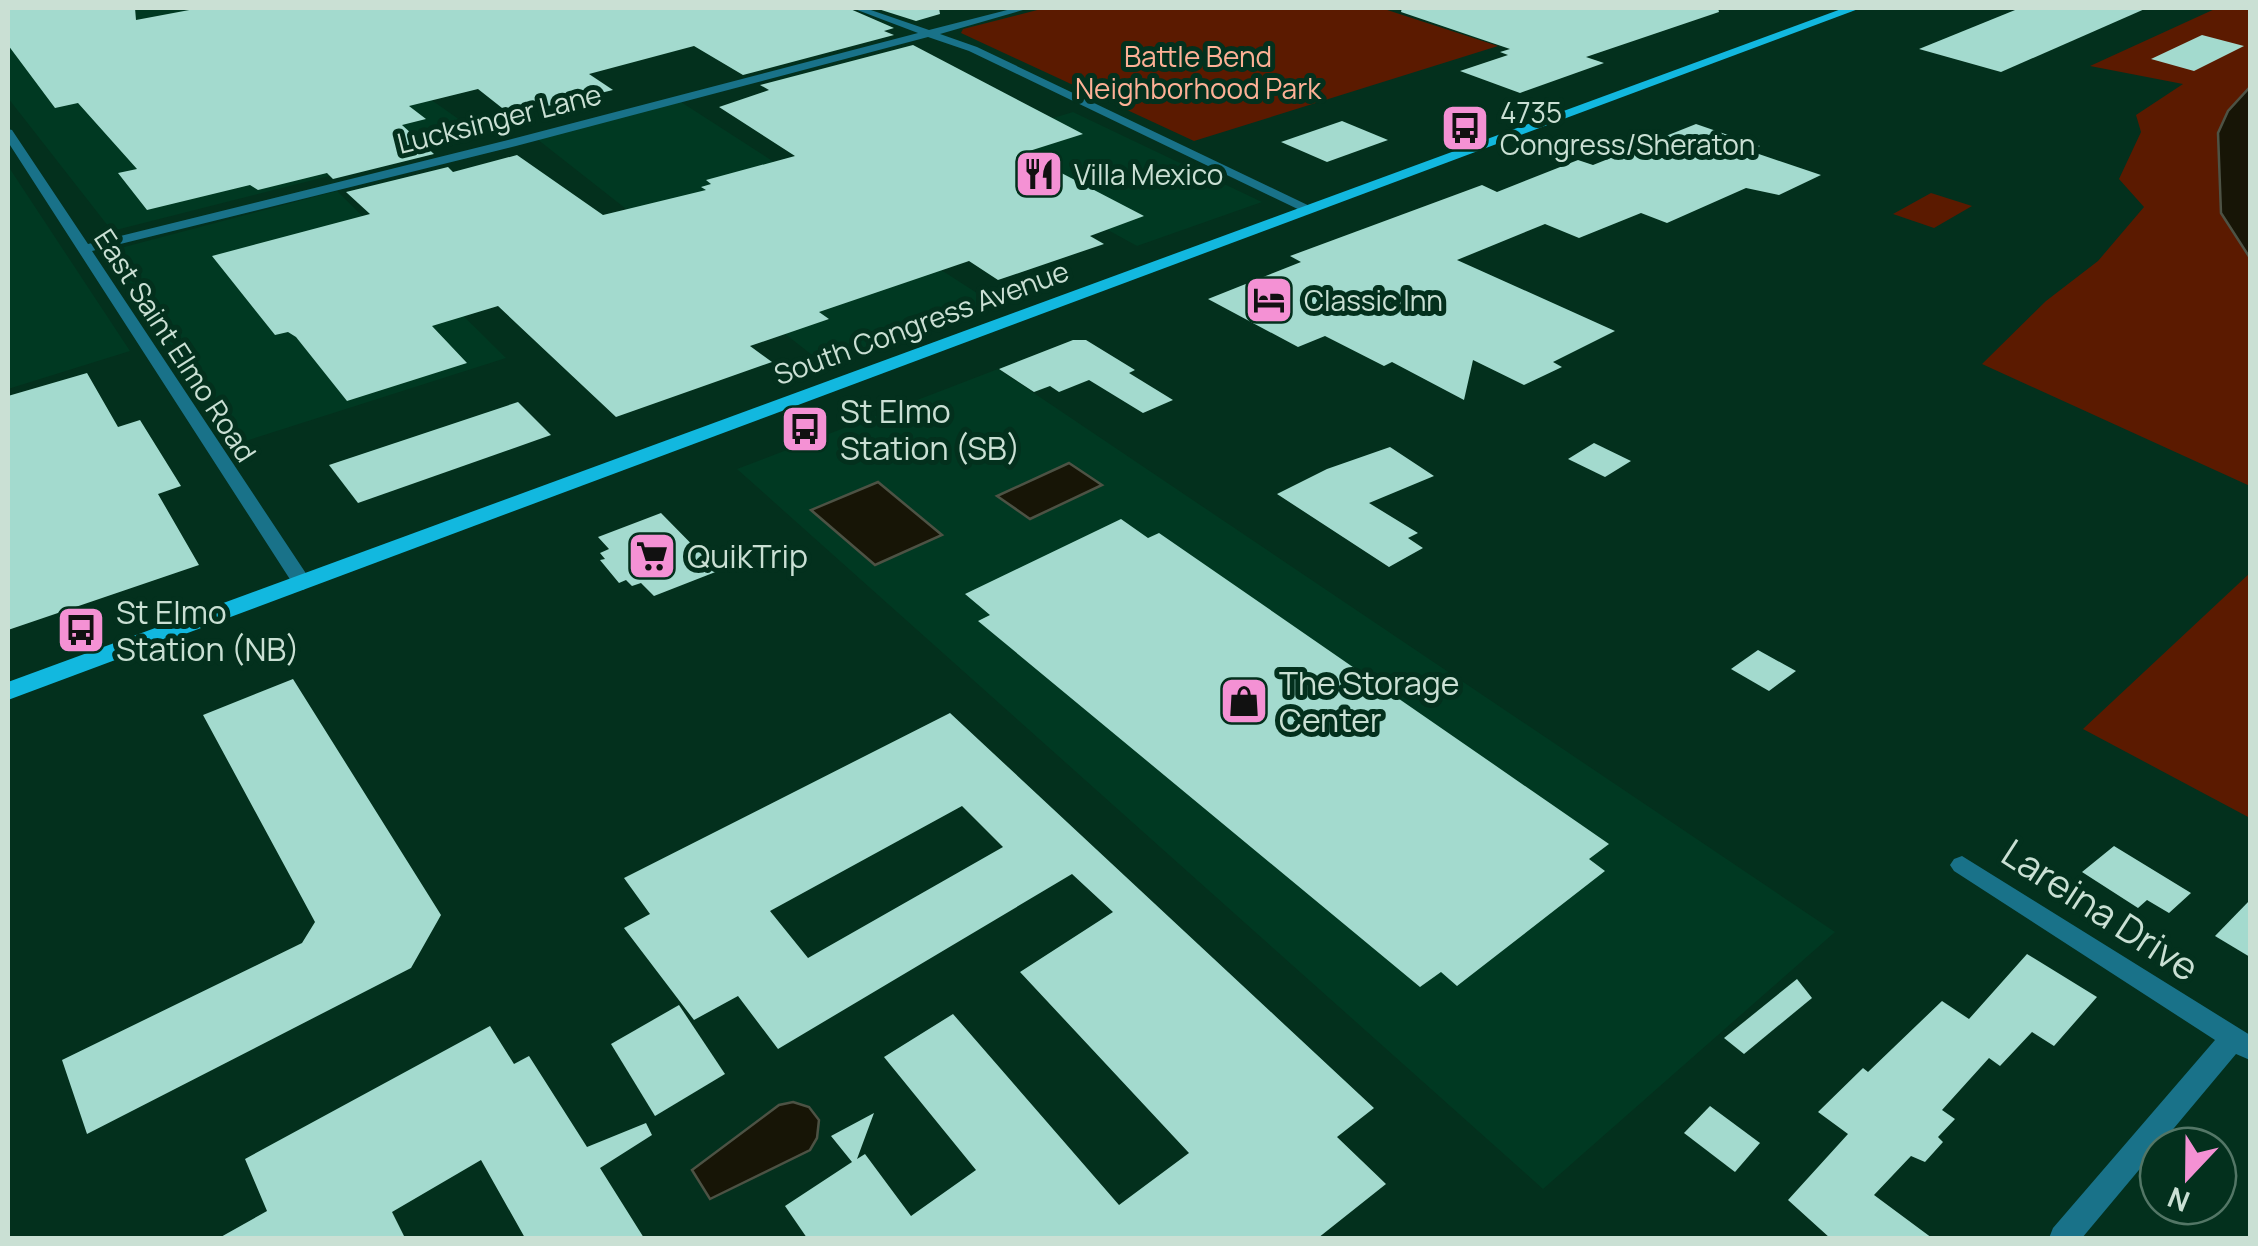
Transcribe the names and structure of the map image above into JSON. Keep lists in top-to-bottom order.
{
  "streets": {
    "main road": ["South Congress Avenue"],
    "street": ["Lucksinger Lane", "East Saint Elmo Road", "Lareina Drive"]
  },
  "crossings": [
    ["Lucksinger Lane", "East Saint Elmo Road"],
    ["South Congress Avenue", "East Saint Elmo Road"]
  ],
  "parks": ["Battle Bend Neighborhood Park"],
  "places": {
    "bus stop": ["4735 Congress/Sheraton", "St Elmo Station (SB)", "St Elmo Station (NB)"],
    "restaurant": ["Villa Mexico"],
    "hotel": ["Classic Inn"],
    "supermarket": ["QuikTrip"],
    "shop": ["The Storage Center"]
  },
  "north": "bottom"
}
